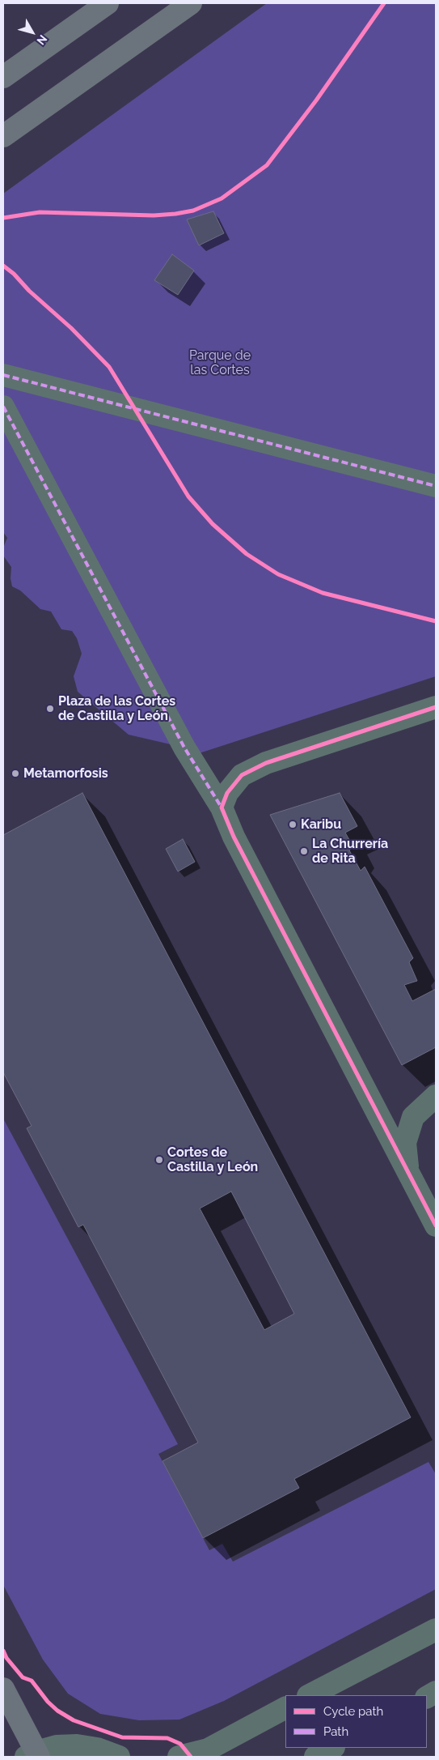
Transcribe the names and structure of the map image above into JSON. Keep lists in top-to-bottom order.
{
  "parks": ["Parque de las Cortes"],
  "places": [
    "Plaza de las Cortes de Castilla y León",
    "Metamorfosis",
    "Karibu",
    "La Churrería de Rita",
    "Cortes de Castilla y León"
  ],
  "legend": ["Cycle path", "Path"],
  "north": "bottom right"
}
